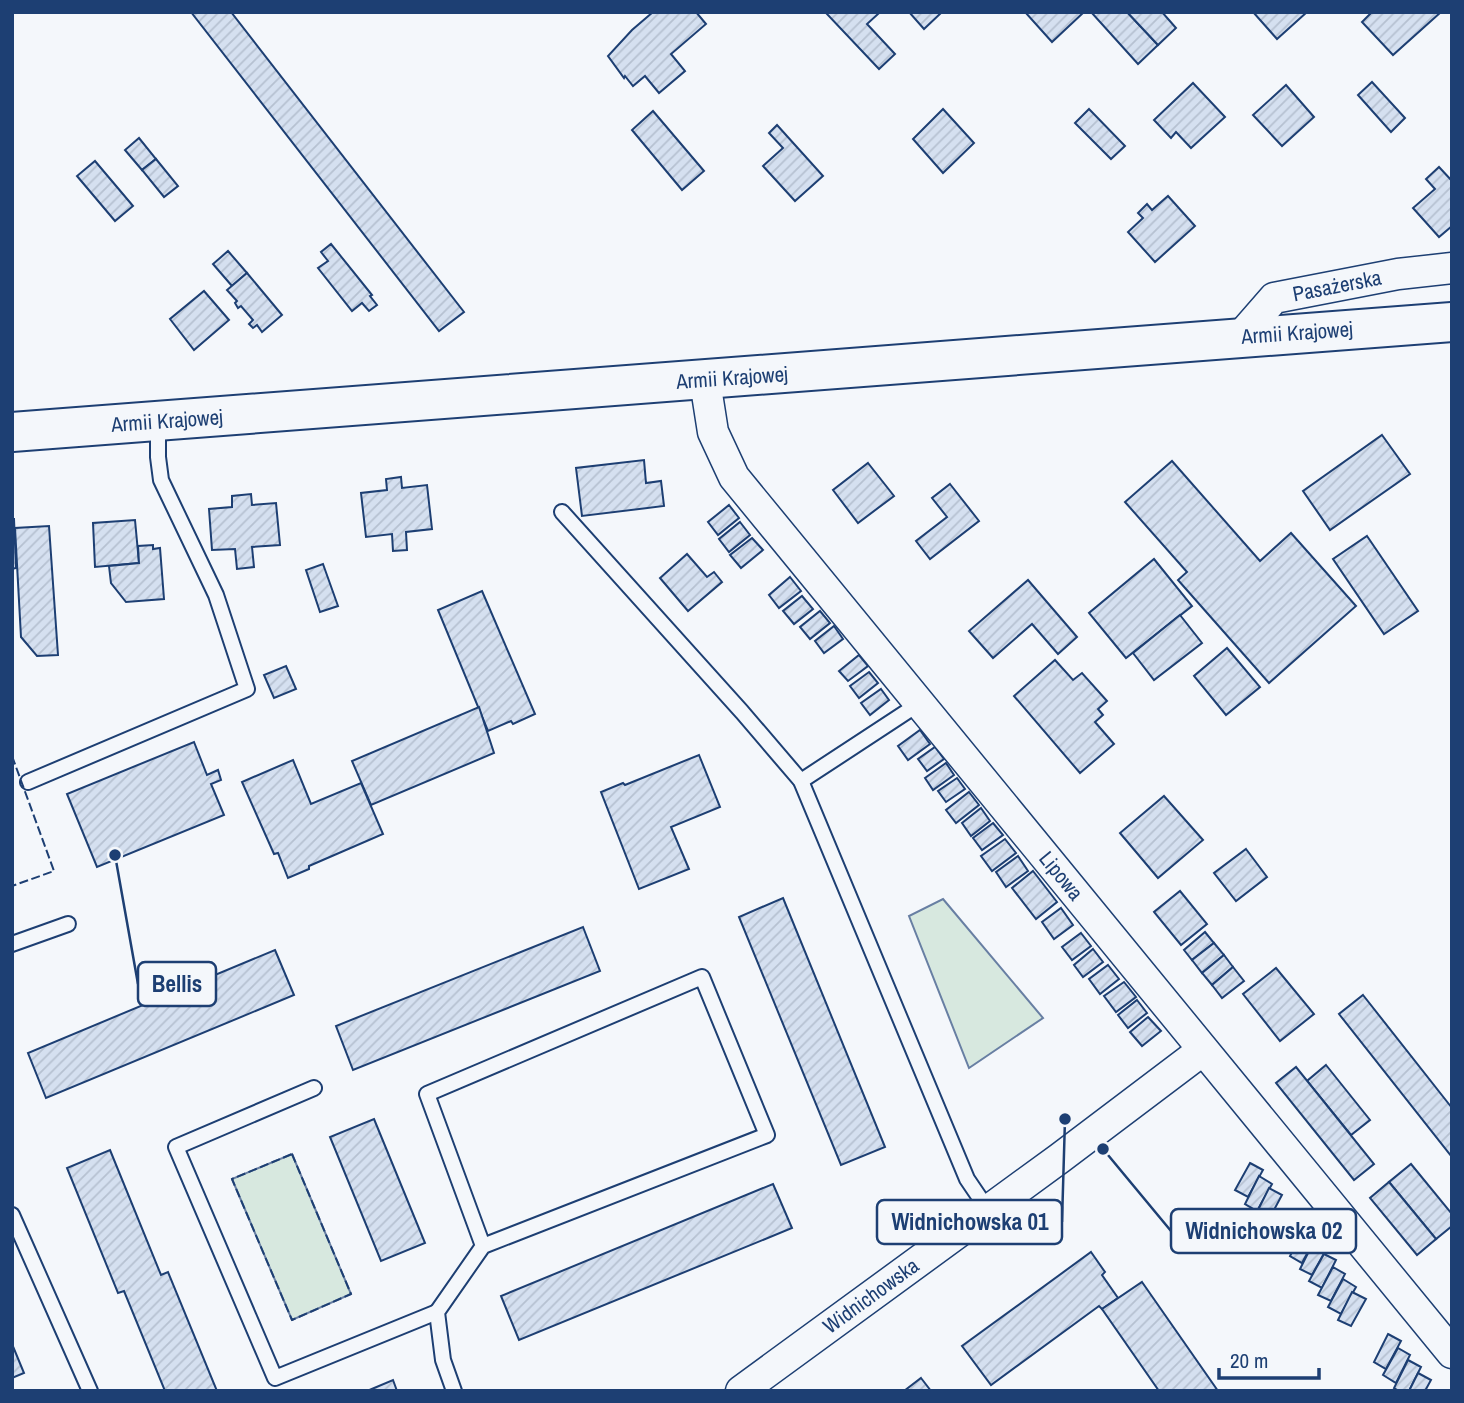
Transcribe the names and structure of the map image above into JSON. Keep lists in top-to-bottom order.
{
  "streets": {
    "main road": ["Armii Krajowej"],
    "street": ["Pasażerska", "Lipowa", "Widnichowska"]
  },
  "crossings": [
    ["Pasażerska", "Armii Krajowej"],
    ["Armii Krajowej", "Lipowa"],
    ["Lipowa", "Widnichowska"]
  ],
  "places": ["Bellis", "Widnichowska 01", "Widnichowska 02"],
  "scale_bar": "20 m"
}
